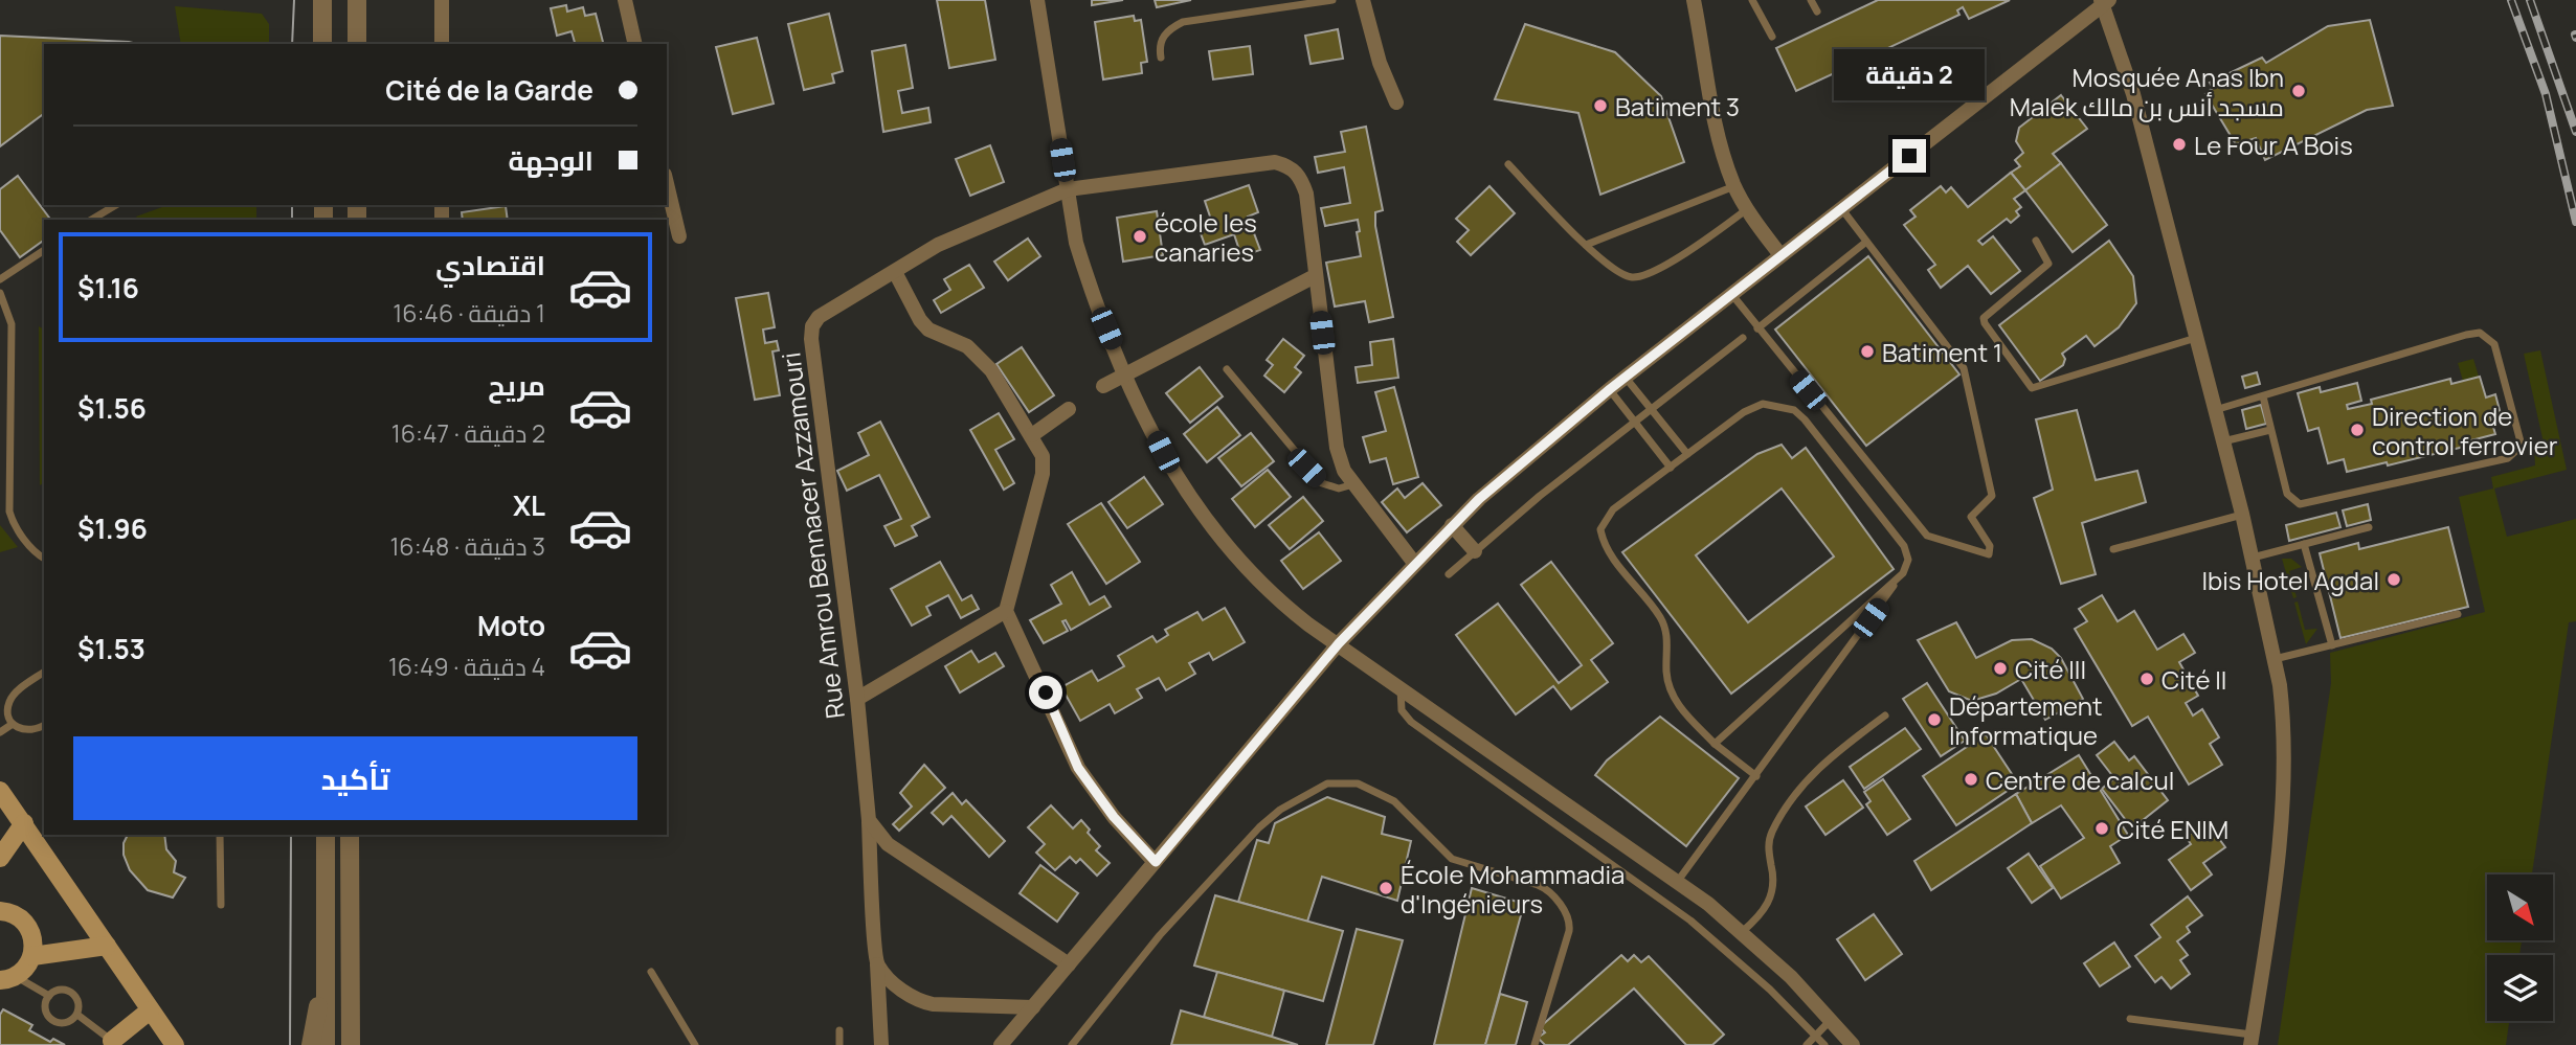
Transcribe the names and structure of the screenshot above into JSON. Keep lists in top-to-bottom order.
{
  "streets": {
    "street": ["Rue Amrou Bennacer Azzamouri"]
  },
  "places": [
    "Mosquée Anas Ibn Malek مسجد أنس بن مالك",
    "Batiment 3",
    "Le Four A Bois",
    "école les canaries",
    "Batiment 1",
    "Direction de control ferrovier",
    "Ibis Hotel Agdal",
    "Cité III",
    "Cité II",
    "Département Informatique",
    "Centre de calcul",
    "Cité ENIM",
    "École Mohammadia d'Ingénieurs"
  ],
  "north": "bottom right",
  "page": {
    "banner": ["Cité de la Garde", "الوجهة"],
    "bubble": "2 دقيقة",
    "list": [
      {
        "name": "اقتصادي",
        "note": "1 دقيقة · 16:46",
        "value": "$1.16"
      },
      {
        "name": "مريح",
        "note": "2 دقيقة · 16:47",
        "value": "$1.56"
      },
      {
        "name": "XL",
        "note": "3 دقيقة · 16:48",
        "value": "$1.96"
      },
      {
        "name": "Moto",
        "note": "4 دقيقة · 16:49",
        "value": "$1.53"
      }
    ],
    "buttons": "تأكيد"
  }
}
